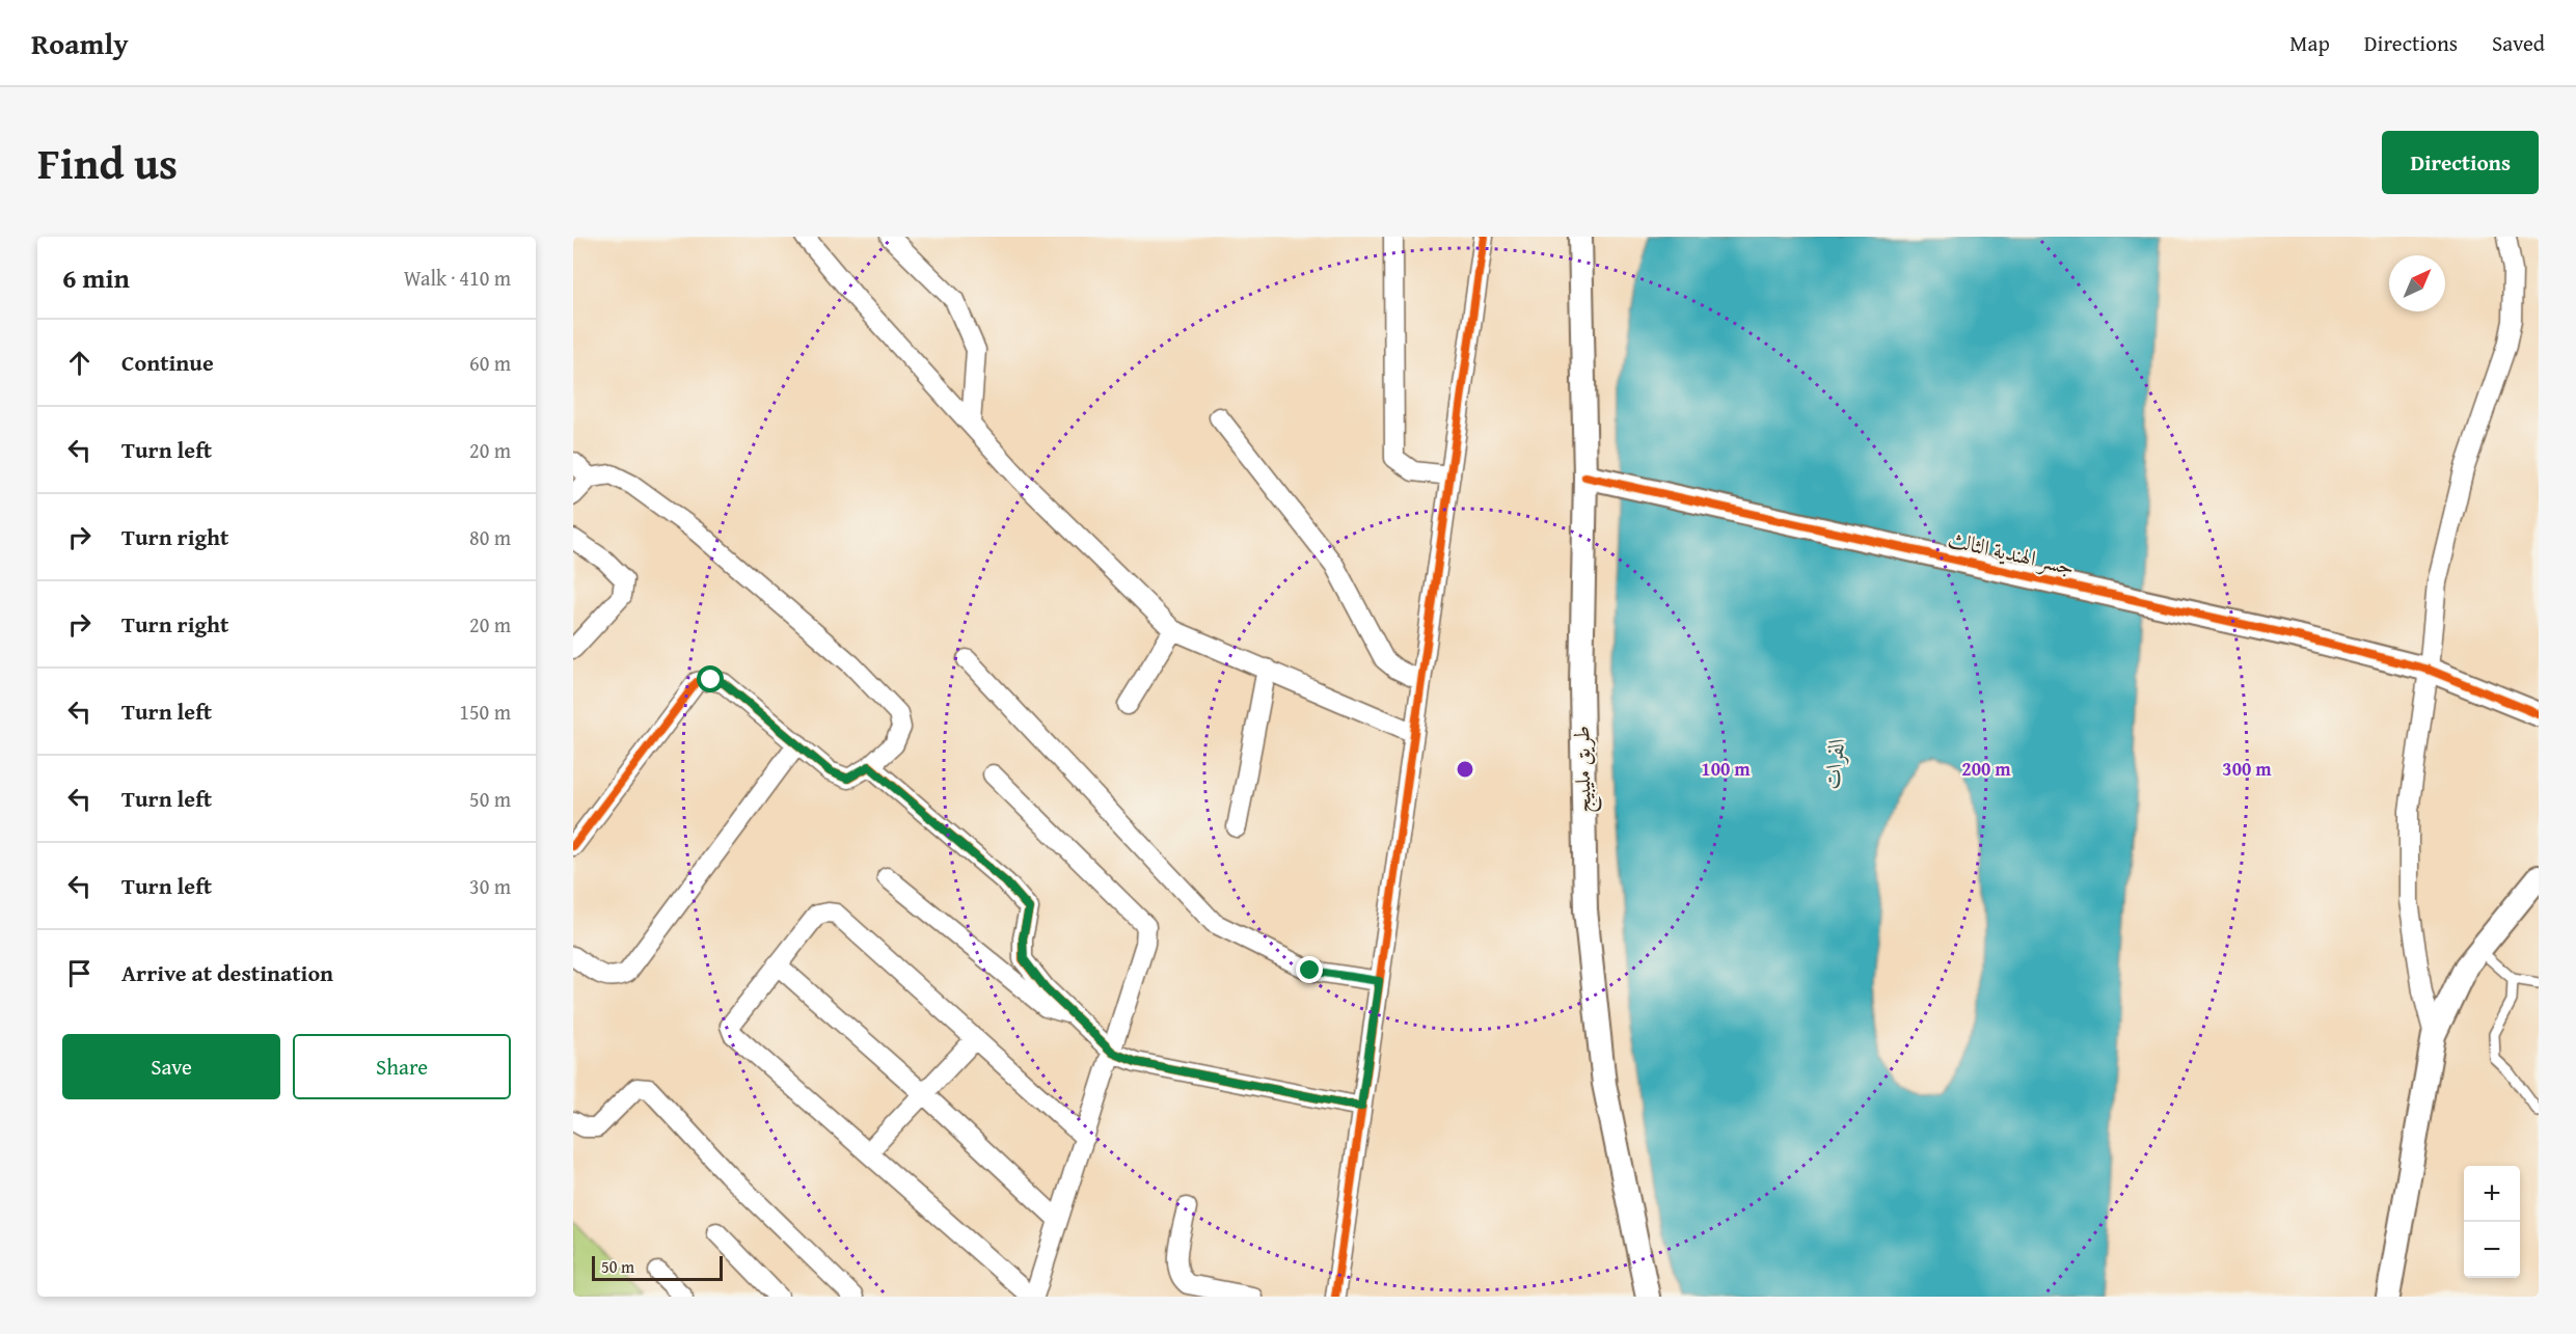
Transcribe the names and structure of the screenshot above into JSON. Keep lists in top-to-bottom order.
{
  "streets": {
    "street": ["جسر الهندية الثالث", "طريق مليبيج"]
  },
  "crossings": [
    ["جسر الهندية الثالث", "طريق مليبيج"]
  ],
  "water": ["الفرات"],
  "scale_bar": "50 m",
  "north": "top right",
  "page": {
    "header": "Roamly",
    "nav": ["Map", "Directions", "Saved"],
    "title": "Find us",
    "buttons": [
      "Directions",
      ["Save", "Share"]
    ],
    "heading": ["6 min", "Walk · 410 m"],
    "list": [
      ["Continue", "60 m"],
      ["Turn left", "20 m"],
      ["Turn right", "80 m"],
      ["Turn right", "20 m"],
      ["Turn left", "150 m"],
      ["Turn left", "50 m"],
      ["Turn left", "30 m"],
      "Arrive at destination"
    ],
    "map_buttons": ["+", "−"],
    "scale": "50 m"
  },
  "rings": ["100 m", "200 m", "300 m"]
}
